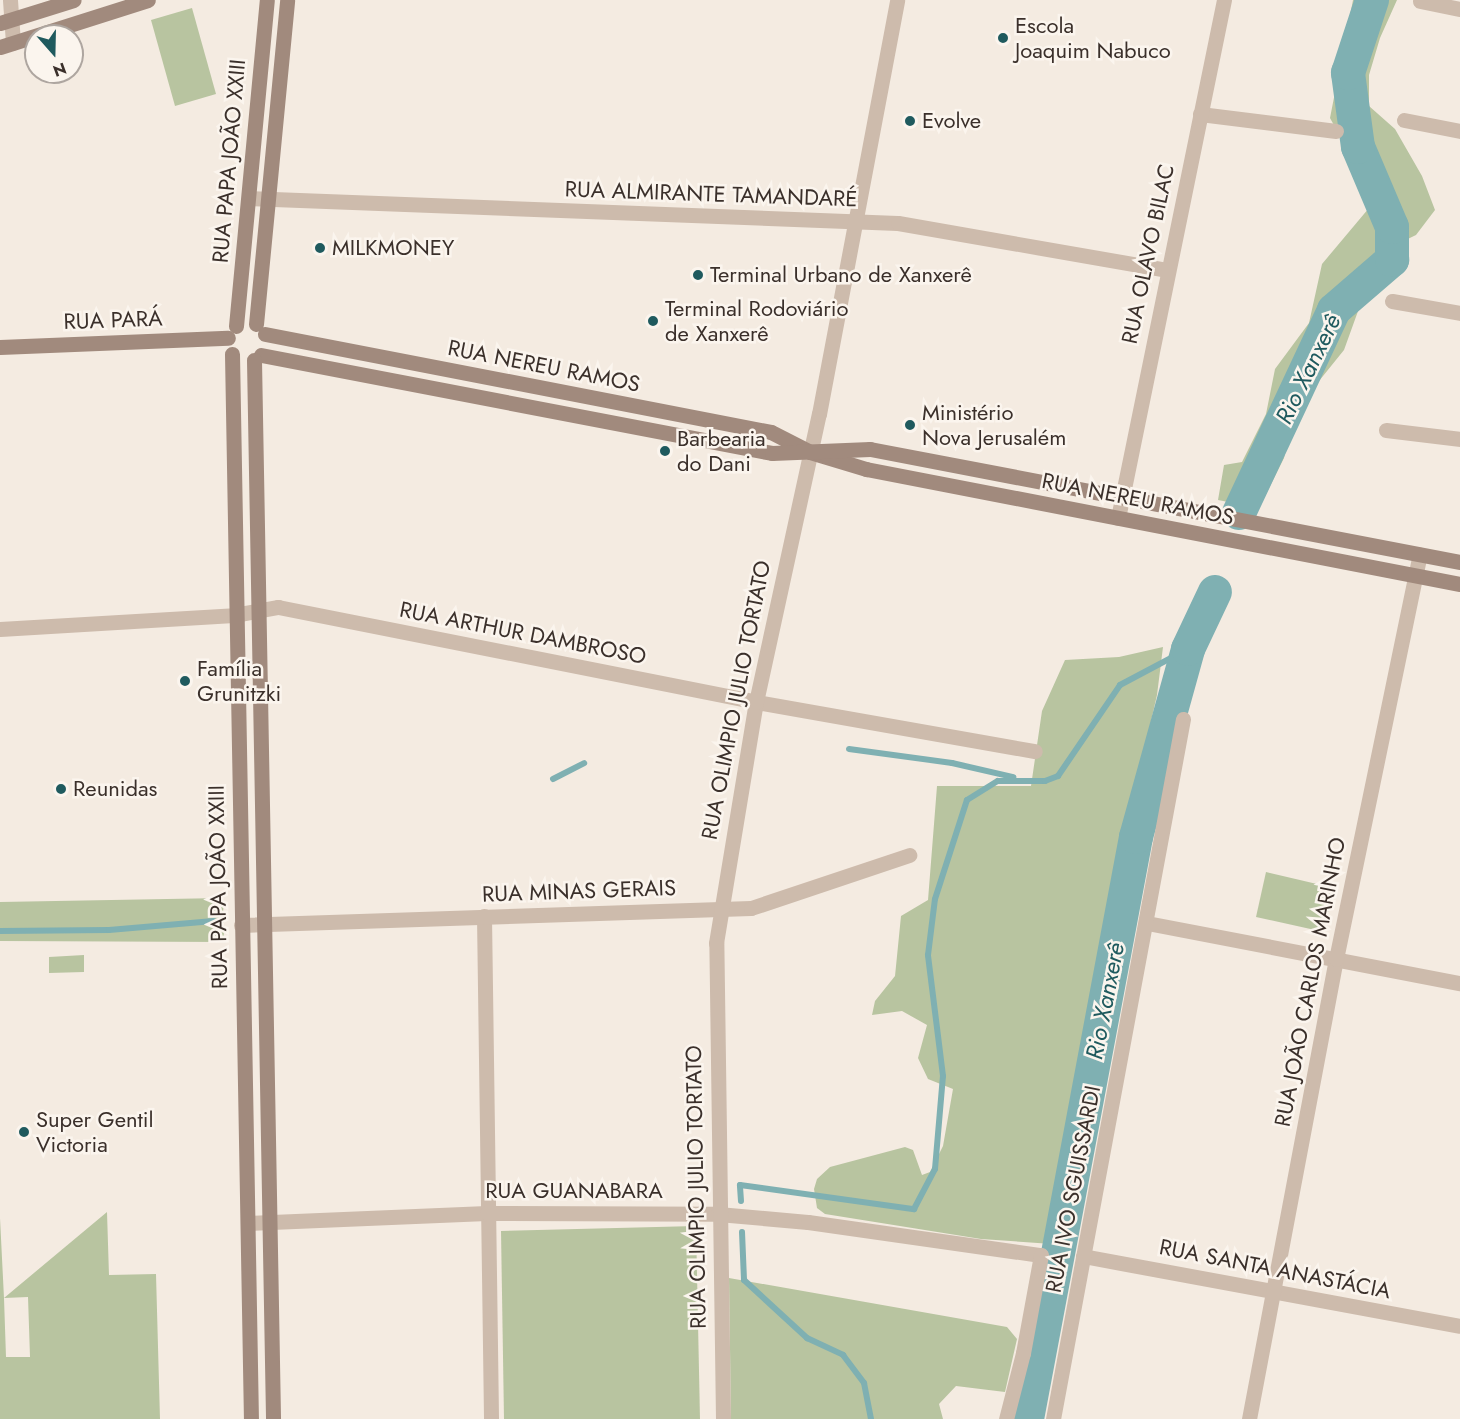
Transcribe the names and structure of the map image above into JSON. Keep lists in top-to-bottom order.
{
  "streets": {
    "street": [
      "RUA PAPA JOÃO XXIII",
      "RUA ALMIRANTE TAMANDARÉ",
      "RUA OLAVO BILAC",
      "RUA PARÁ",
      "RUA NEREU RAMOS",
      "RUA ARTHUR DAMBROSO",
      "RUA OLIMPIO JULIO TORTATO",
      "RUA MINAS GERAIS",
      "RUA JOÃO CARLOS MARINHO",
      "RUA IVO SGUISSARDI",
      "RUA GUANABARA",
      "RUA SANTA ANASTÁCIA"
    ]
  },
  "crossings": [
    ["RUA PAPA JOÃO XXIII", "RUA ALMIRANTE TAMANDARÉ"],
    ["RUA PAPA JOÃO XXIII", "RUA PARÁ"],
    ["RUA PAPA JOÃO XXIII", "RUA NEREU RAMOS"],
    ["RUA PAPA JOÃO XXIII", "RUA ARTHUR DAMBROSO"],
    ["RUA PAPA JOÃO XXIII", "RUA MINAS GERAIS"],
    ["RUA PAPA JOÃO XXIII", "RUA GUANABARA"],
    ["RUA ALMIRANTE TAMANDARÉ", "RUA OLAVO BILAC"],
    ["RUA ALMIRANTE TAMANDARÉ", "RUA OLIMPIO JULIO TORTATO"],
    ["RUA OLAVO BILAC", "RUA NEREU RAMOS"],
    ["RUA PARÁ", "RUA NEREU RAMOS"],
    ["RUA NEREU RAMOS", "RUA OLIMPIO JULIO TORTATO"],
    ["RUA NEREU RAMOS", "RUA JOÃO CARLOS MARINHO"],
    ["RUA ARTHUR DAMBROSO", "RUA OLIMPIO JULIO TORTATO"],
    ["RUA OLIMPIO JULIO TORTATO", "RUA MINAS GERAIS"],
    ["RUA OLIMPIO JULIO TORTATO", "RUA GUANABARA"],
    ["RUA JOÃO CARLOS MARINHO", "RUA SANTA ANASTÁCIA"],
    ["RUA IVO SGUISSARDI", "RUA GUANABARA"],
    ["RUA IVO SGUISSARDI", "RUA SANTA ANASTÁCIA"]
  ],
  "water": ["Rio Xanxerê"],
  "places": [
    "Escola Joaquim Nabuco",
    "Evolve",
    "MILKMONEY",
    "Terminal Urbano de Xanxerê",
    "Terminal Rodoviário de Xanxerê",
    "Ministério Nova Jerusalém",
    "Barbearia do Dani",
    "Família Grunitzki",
    "Reunidas",
    "Super Gentil Victoria"
  ],
  "north": "bottom"
}
